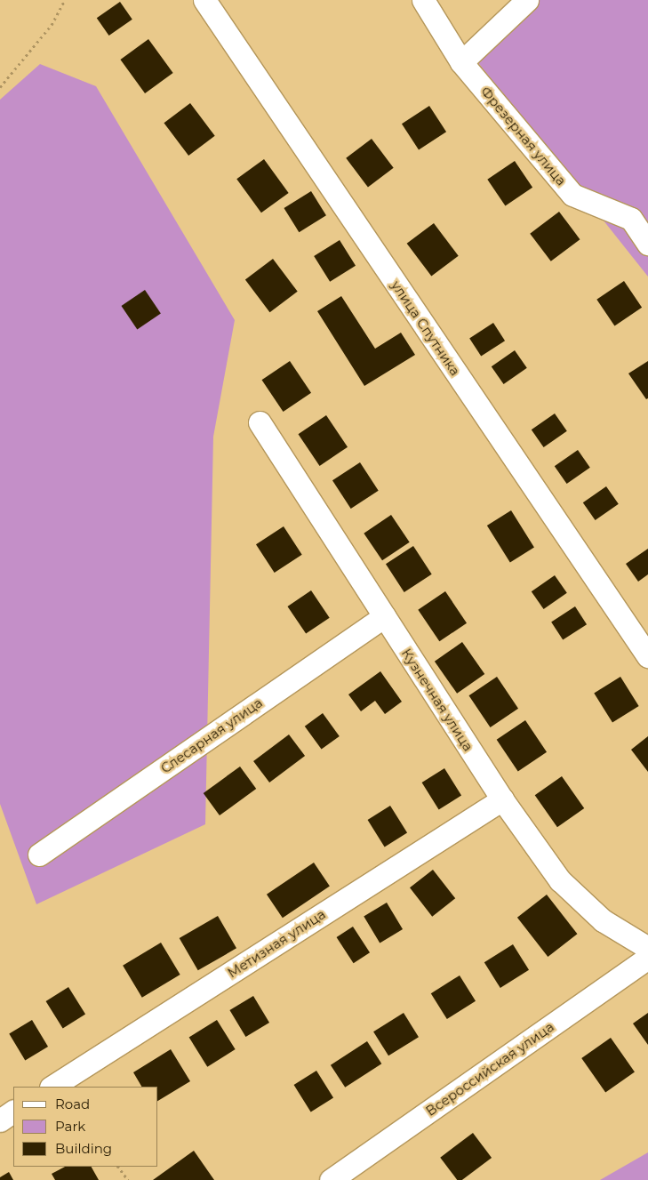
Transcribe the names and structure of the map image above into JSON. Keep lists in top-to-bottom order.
{
  "streets": {
    "street": [
      "Фрезерная улица",
      "улица Спутника",
      "Кузнечная улица",
      "Слесарная улица",
      "Метизная улица",
      "Всероссийская улица"
    ]
  },
  "crossings": [
    ["Кузнечная улица", "Слесарная улица"],
    ["Кузнечная улица", "Метизная улица"]
  ],
  "legend": ["Road", "Park", "Building"]
}
